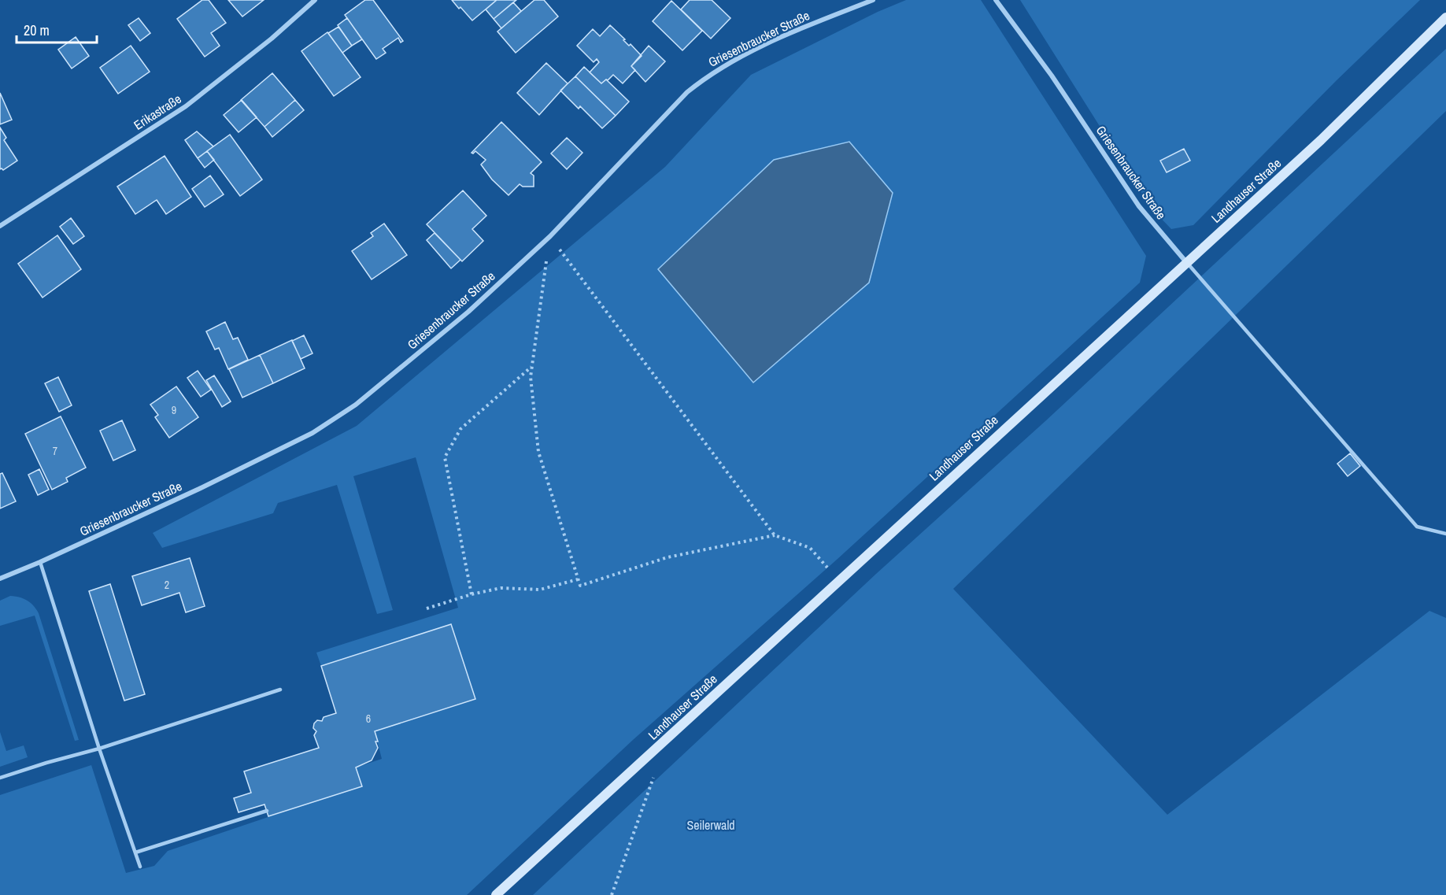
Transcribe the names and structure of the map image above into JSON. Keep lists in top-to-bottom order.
{
  "streets": {
    "main road": ["Landhauser Straße"],
    "street": ["Griesenbraucker Straße", "Erikastraße"]
  },
  "crossings": [
    ["Griesenbraucker Straße", "Landhauser Straße"]
  ],
  "parks": ["Seilerwald"],
  "house_numbers": [
    "9",
    "7",
    "2",
    "6"
  ],
  "scale_bar": "20 m"
}
